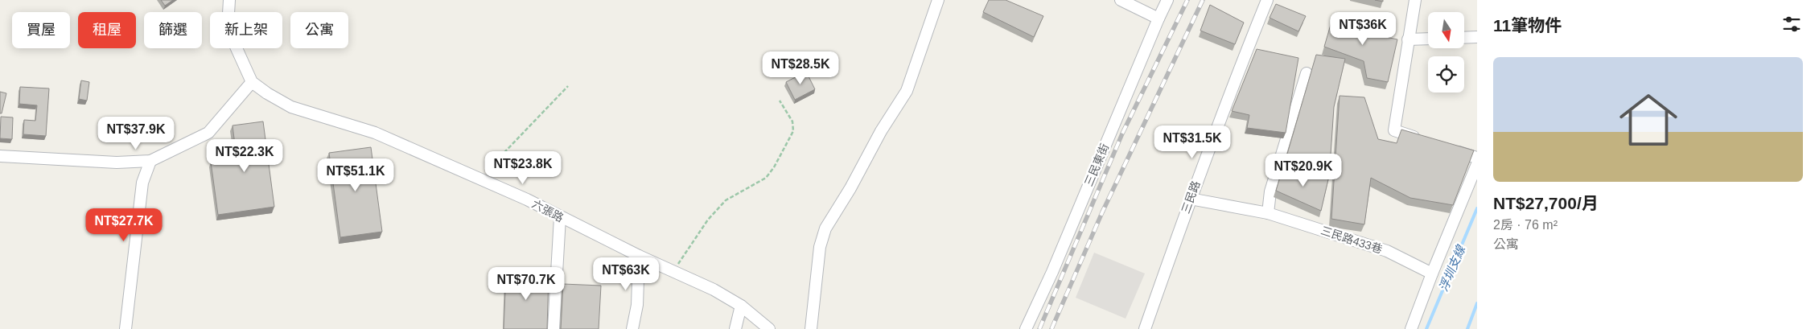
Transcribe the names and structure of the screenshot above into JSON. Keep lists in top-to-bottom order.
{
  "streets": {
    "street": [
      "三民東街",
      "三民路",
      "六張路",
      "三民路433巷"
    ]
  },
  "crossings": [
    ["三民路", "三民路433巷"]
  ],
  "water": ["浮圳支線"],
  "north": "bottom",
  "page": {
    "heading": "11筆物件",
    "price": [
      "NT$36K",
      "NT$28.5K",
      "NT$37.9K",
      "NT$31.5K",
      "NT$22.3K",
      "NT$23.8K",
      "NT$20.9K",
      "NT$51.1K",
      "NT$27.7K",
      "NT$63K",
      "NT$70.7K"
    ],
    "chip": [
      "買屋",
      "租屋",
      "篩選",
      "新上架",
      "公寓"
    ],
    "list": [
      {
        "name": "NT$27,700/月",
        "note": "2房 · 76 m² · 公寓"
      }
    ]
  }
}
